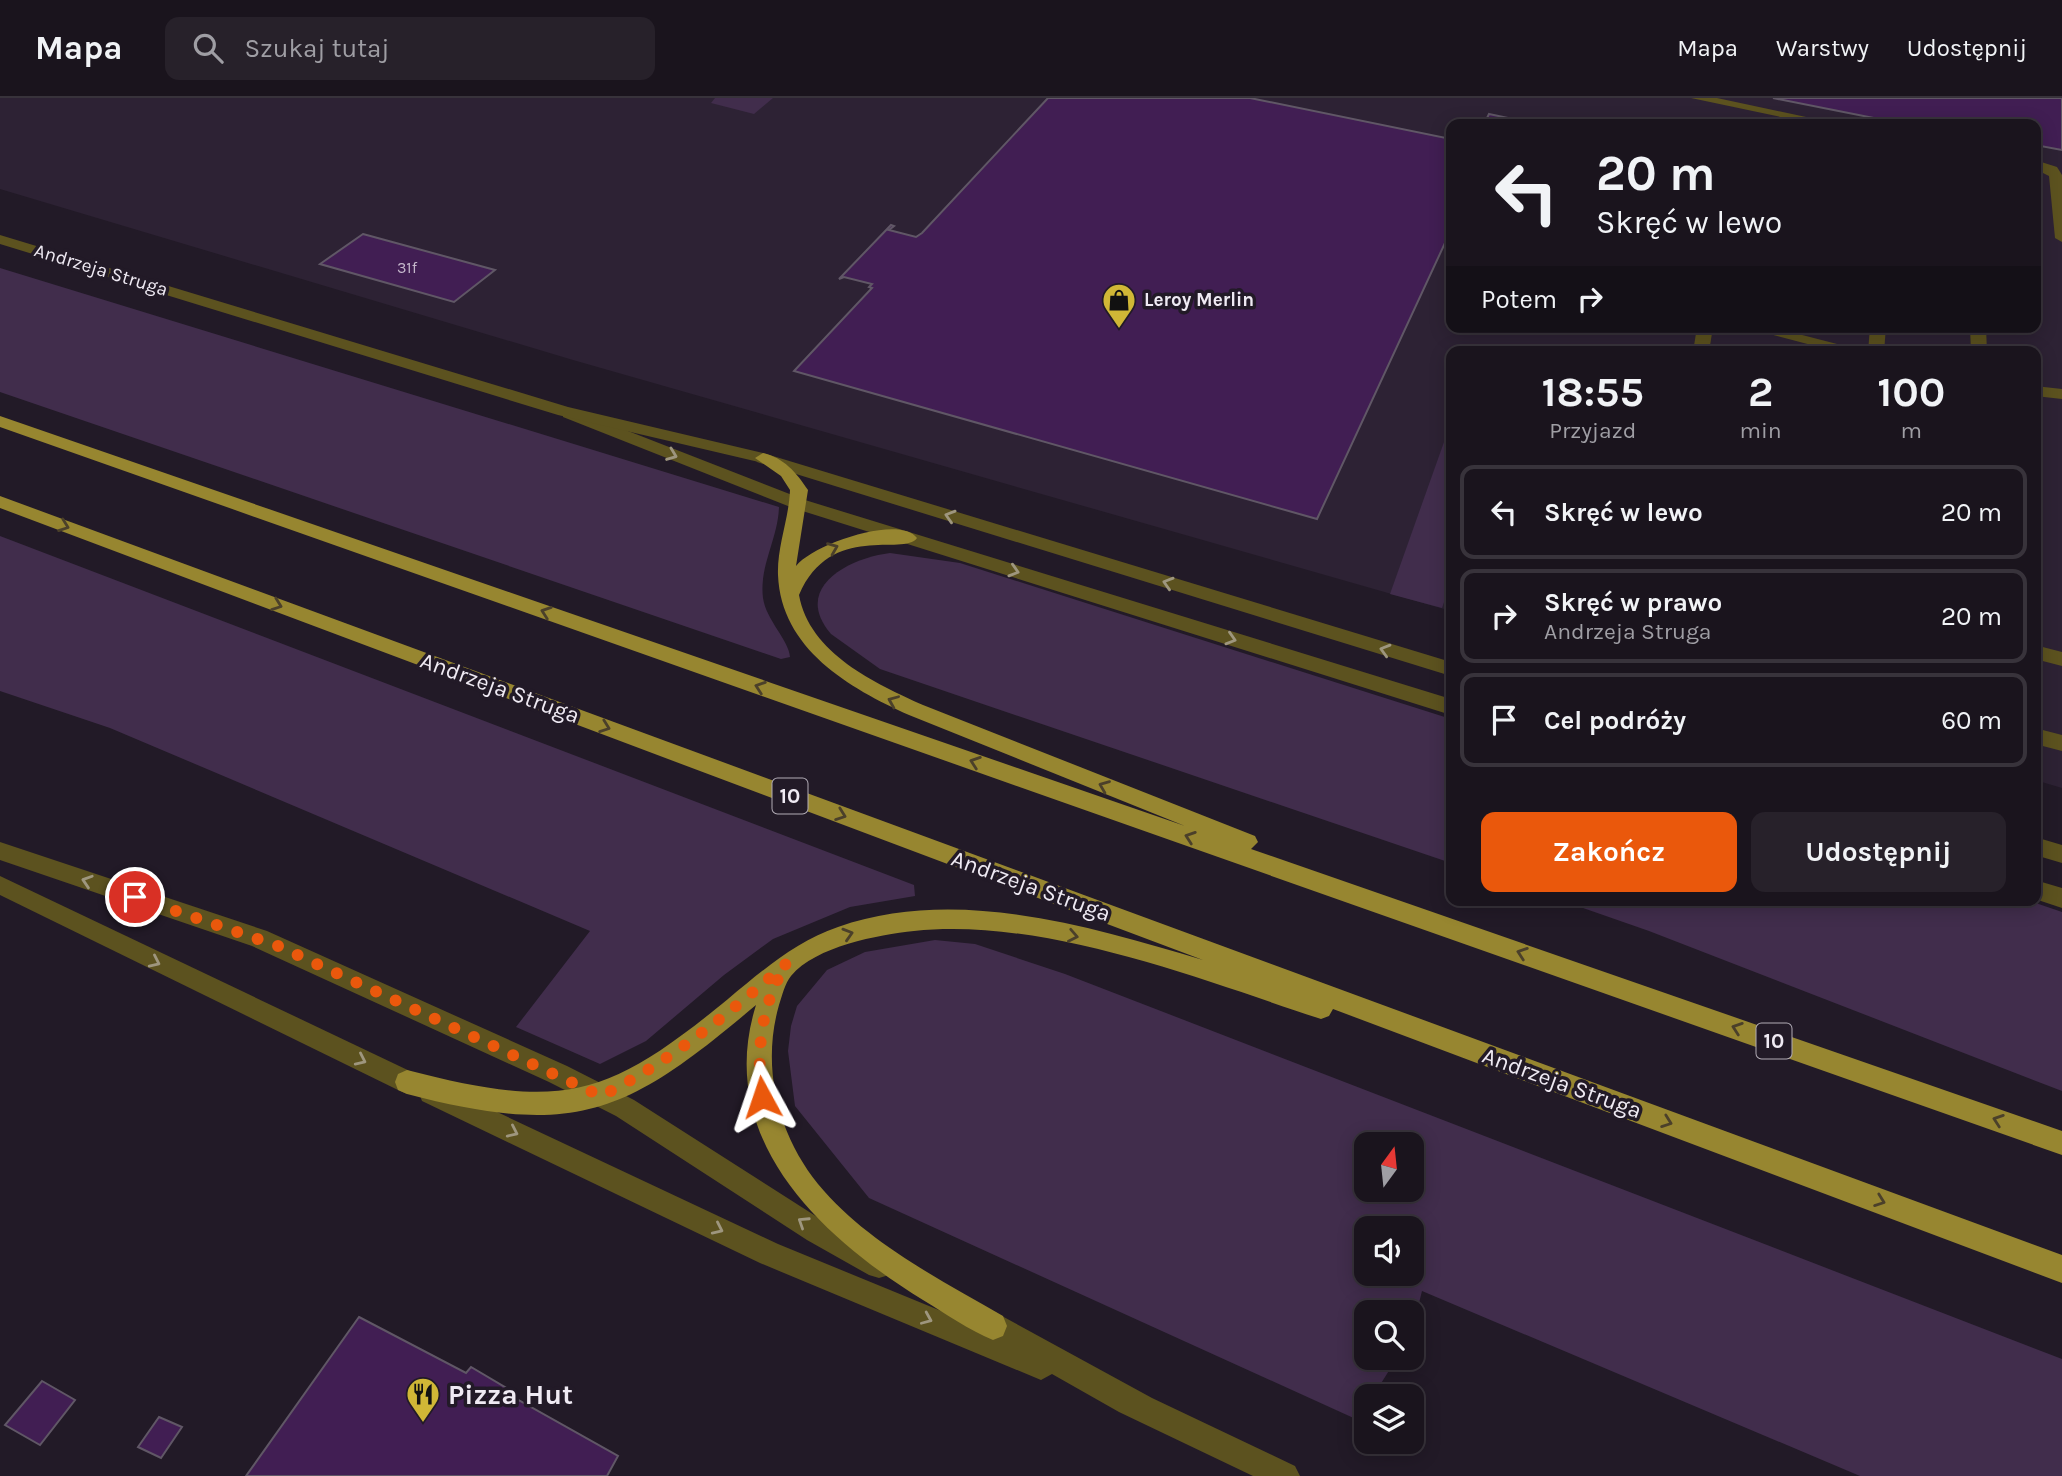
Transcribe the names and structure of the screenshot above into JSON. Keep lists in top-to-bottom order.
{
  "streets": {
    "main road": ["Andrzeja Struga", "10"]
  },
  "places": {
    "shop": ["Leroy Merlin"],
    "restaurant": ["Pizza Hut"]
  },
  "house_numbers": ["31f"],
  "north": "top",
  "page": {
    "header": "Mapa",
    "search": "Szukaj tutaj",
    "nav": ["Mapa", "Warstwy", "Udostępnij"],
    "turn": ["20 m", "Skręć w lewo"],
    "then": "Potem",
    "eta": [
      "18:55",
      "Przyjazd",
      "2",
      "min",
      "100",
      "m"
    ],
    "list": [
      {
        "name": "Skręć w lewo",
        "value": "20 m"
      },
      {
        "name": "Skręć w prawo",
        "note": "Andrzeja Struga",
        "value": "20 m"
      },
      {
        "name": "Cel podróży",
        "value": "60 m"
      }
    ],
    "buttons": ["Zakończ", "Udostępnij"]
  }
}
